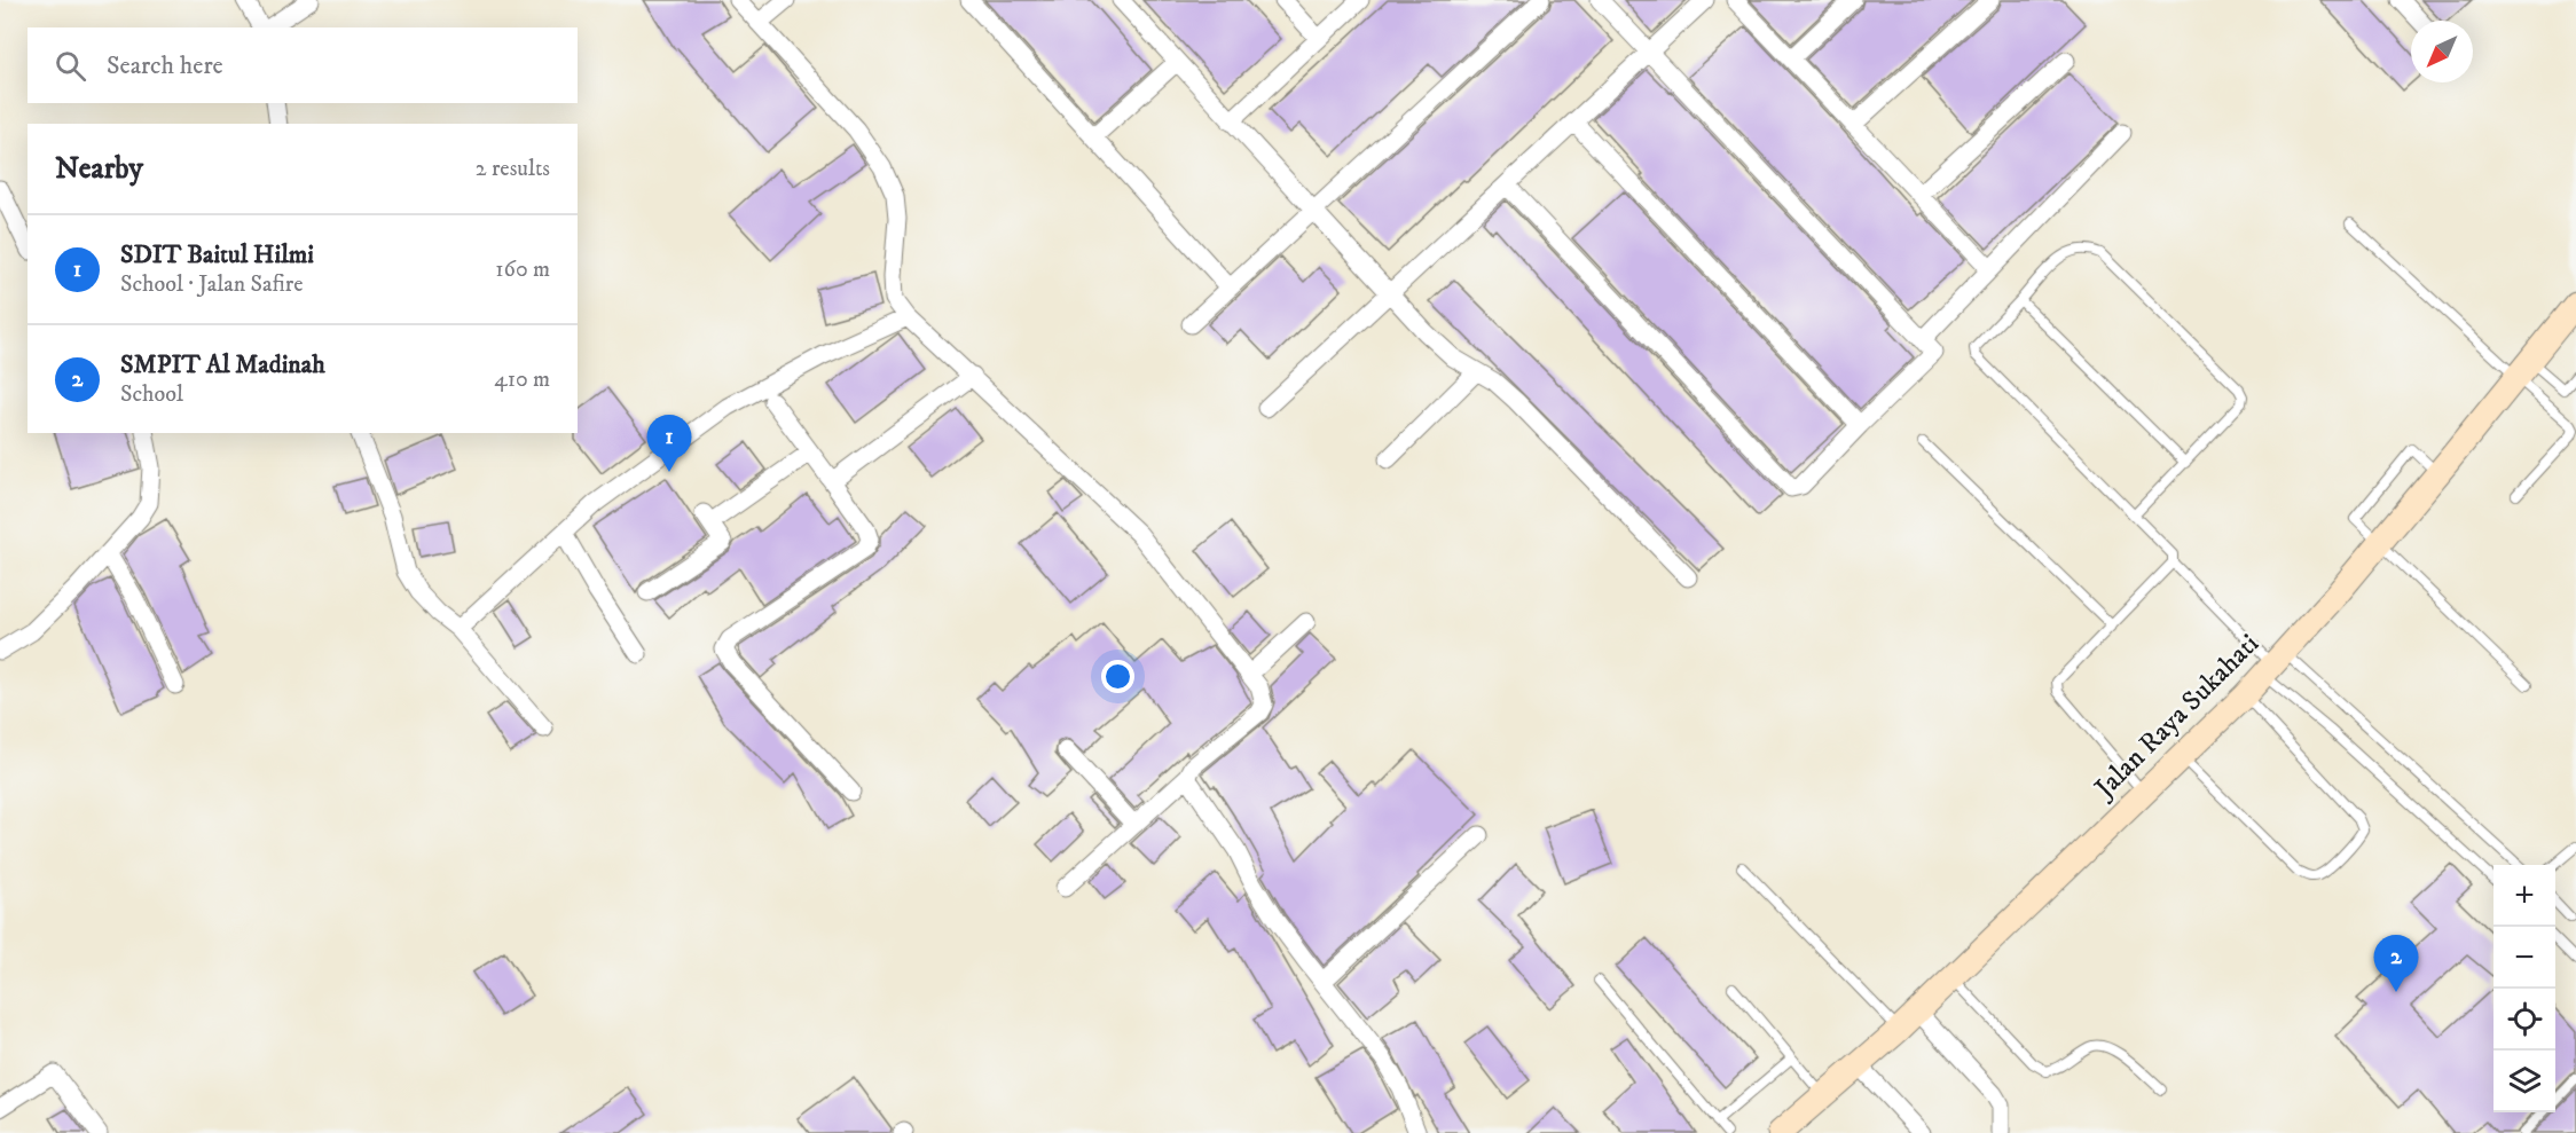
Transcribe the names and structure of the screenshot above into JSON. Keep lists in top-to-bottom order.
{
  "streets": {
    "main road": ["Jalan Raya Sukahati"]
  },
  "north": "bottom left",
  "page": {
    "search": "Search here",
    "heading": ["Nearby", "2 results"],
    "list": [
      {
        "mark": "1",
        "name": "SDIT Baitul Hilmi",
        "note": "School · Jalan Safire",
        "value": "160 m"
      },
      {
        "mark": "2",
        "name": "SMPIT Al Madinah",
        "note": "School",
        "value": "410 m"
      }
    ],
    "pins": ["1", "2"],
    "map_buttons": ["+", "−"]
  }
}
